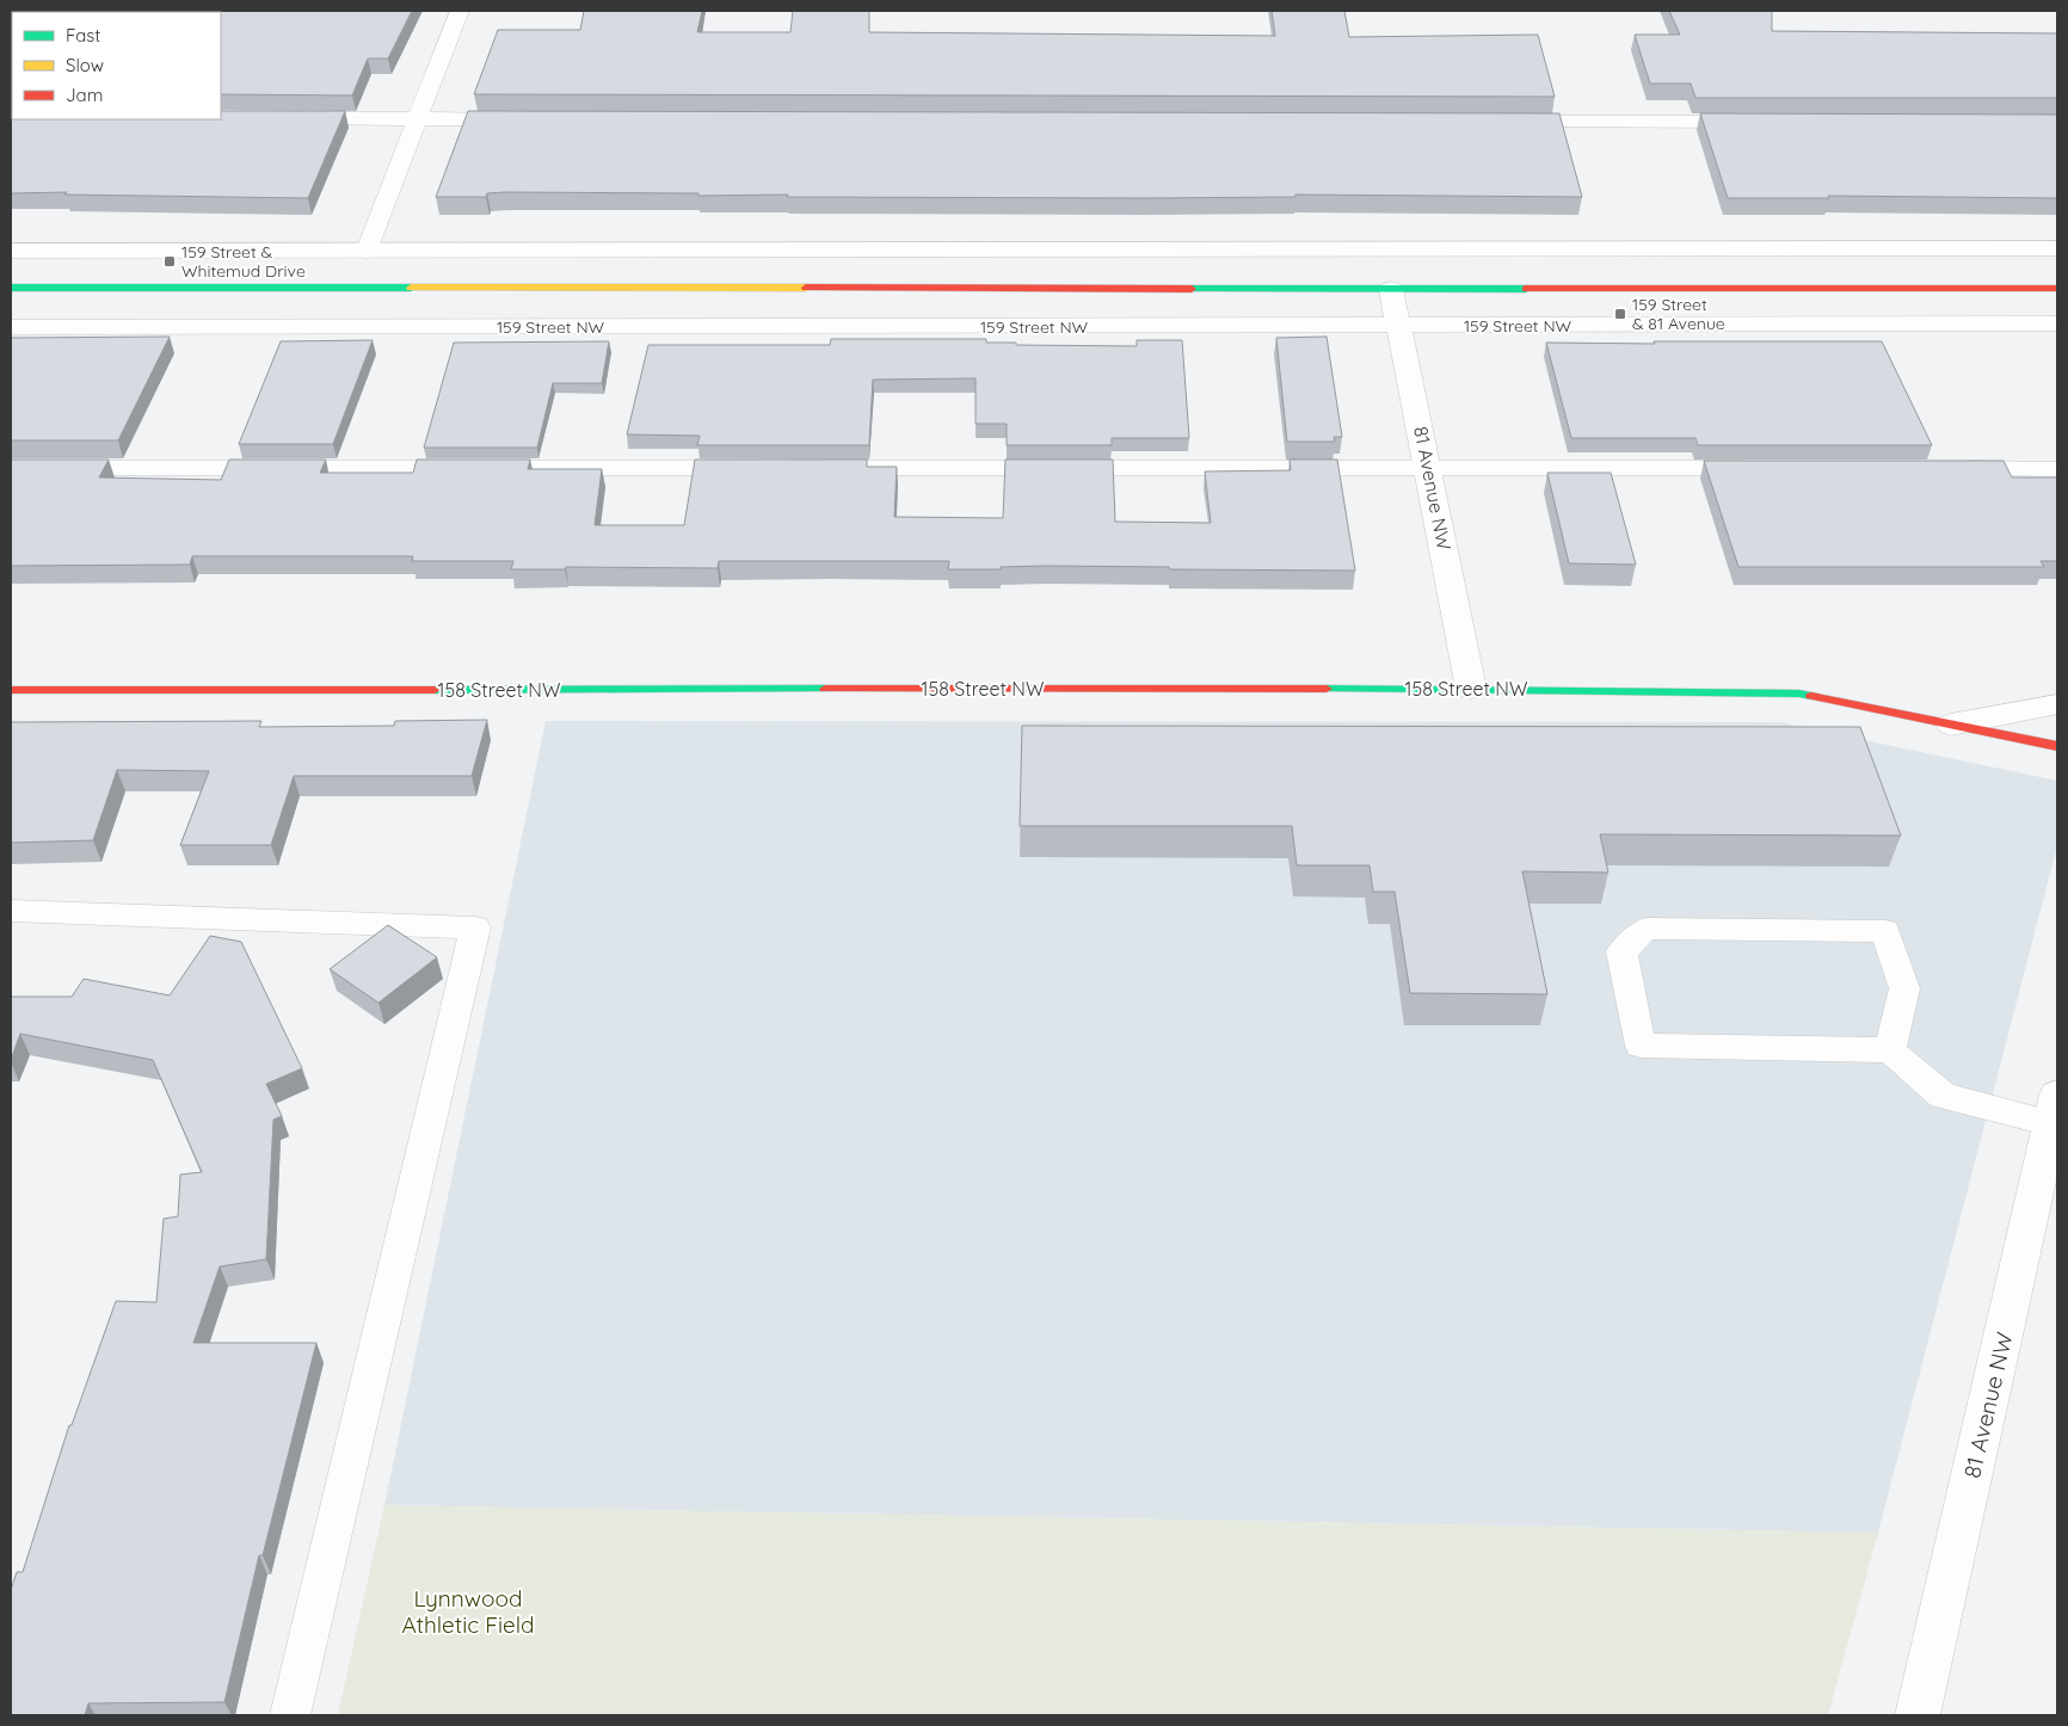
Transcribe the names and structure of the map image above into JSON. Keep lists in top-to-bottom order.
{
  "streets": {
    "main road": ["159 Street NW", "158 Street NW"],
    "street": ["81 Avenue NW"]
  },
  "crossings": [
    ["159 Street NW", "81 Avenue NW"],
    ["81 Avenue NW", "158 Street NW"]
  ],
  "parks": ["Lynnwood Athletic Field"],
  "places": {
    "transit": ["159 Street & Whitemud Drive", "159 Street & 81 Avenue"]
  },
  "legend": ["Fast", "Slow", "Jam"]
}
